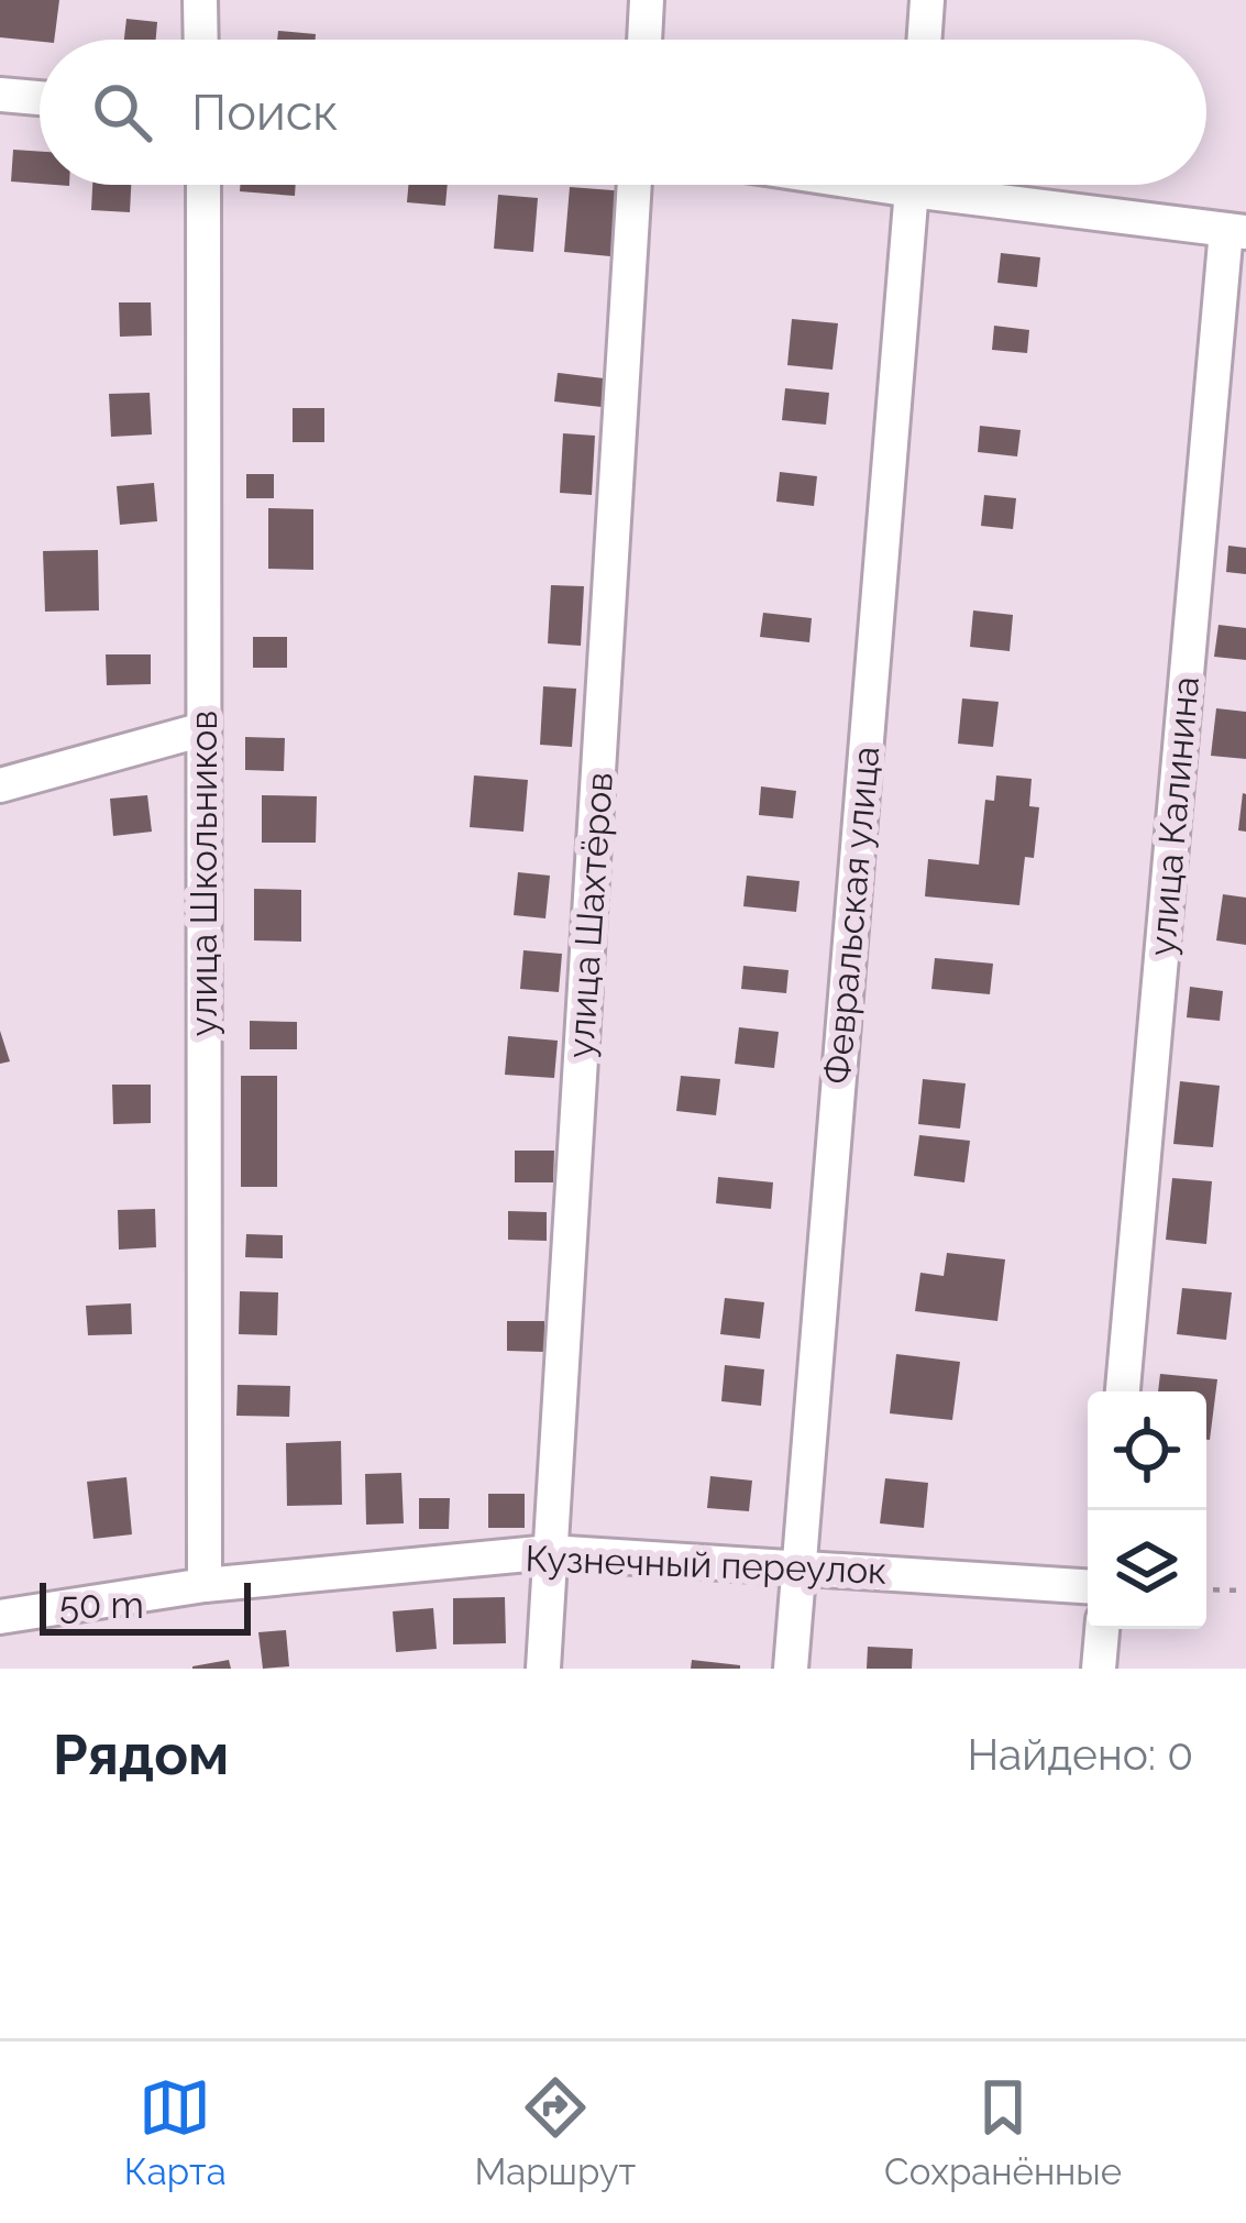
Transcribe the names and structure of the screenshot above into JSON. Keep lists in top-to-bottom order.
{
  "streets": {
    "street": [
      "улица Калинина",
      "улица Школьников",
      "улица Шахтёров",
      "Февральская улица",
      "Кузнечный переулок"
    ]
  },
  "crossings": [
    ["улица Школьников", "Кузнечный переулок"],
    ["улица Шахтёров", "Кузнечный переулок"],
    ["Февральская улица", "Кузнечный переулок"]
  ],
  "scale_bar": "50 m",
  "page": {
    "search": "Поиск",
    "scale": "50 m",
    "heading": ["Рядом", "Найдено: 0"],
    "nav": ["Карта", "Маршрут", "Сохранённые"]
  }
}
